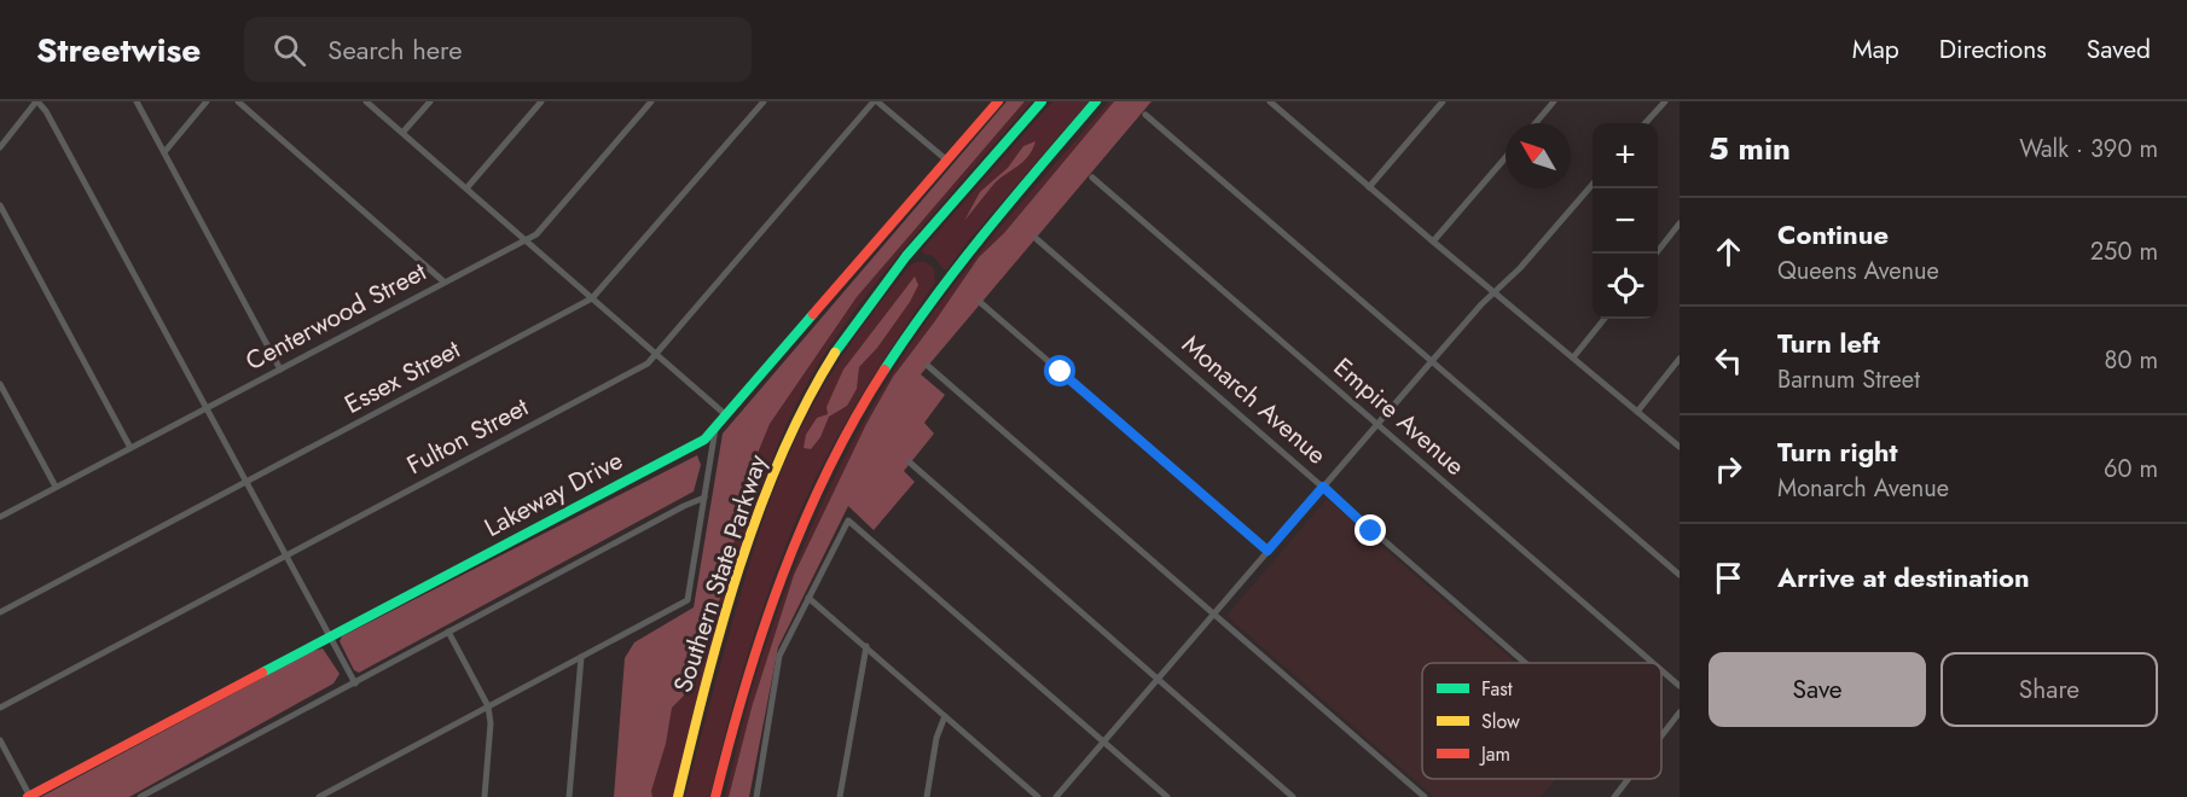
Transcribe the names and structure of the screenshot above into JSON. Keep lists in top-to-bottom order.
{
  "streets": {
    "main road": ["Lakeway Drive", "Southern State Parkway"],
    "street": [
      "Centerwood Street",
      "Essex Street",
      "Monarch Avenue",
      "Empire Avenue",
      "Fulton Street"
    ]
  },
  "legend": ["Fast", "Slow", "Jam"],
  "north": "top left",
  "page": {
    "header": "Streetwise",
    "search": "Search here",
    "nav": ["Map", "Directions", "Saved"],
    "heading": ["5 min", "Walk · 390 m"],
    "map_buttons": ["+", "−"],
    "list": [
      ["Continue", "Queens Avenue", "250 m"],
      ["Turn left", "Barnum Street", "80 m"],
      ["Turn right", "Monarch Avenue", "60 m"],
      "Arrive at destination"
    ],
    "buttons": ["Save", "Share"]
  }
}
